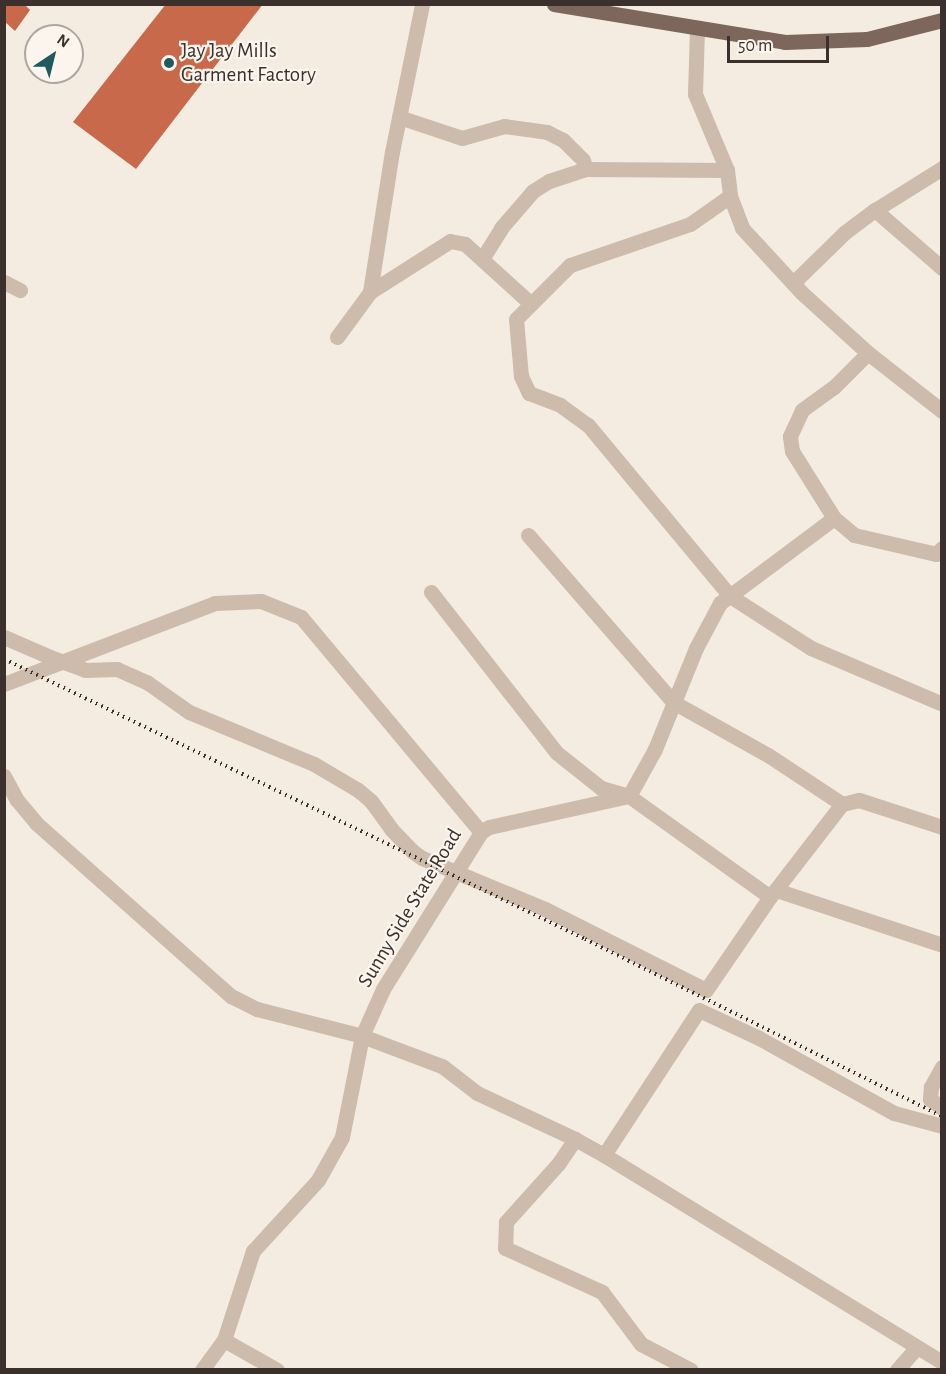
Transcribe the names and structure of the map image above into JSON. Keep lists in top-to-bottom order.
{
  "streets": {
    "street": ["Sunny Side State Road"]
  },
  "places": ["Jay Jay Mills Garment Factory"],
  "scale_bar": "50 m",
  "north": "top right"
}
